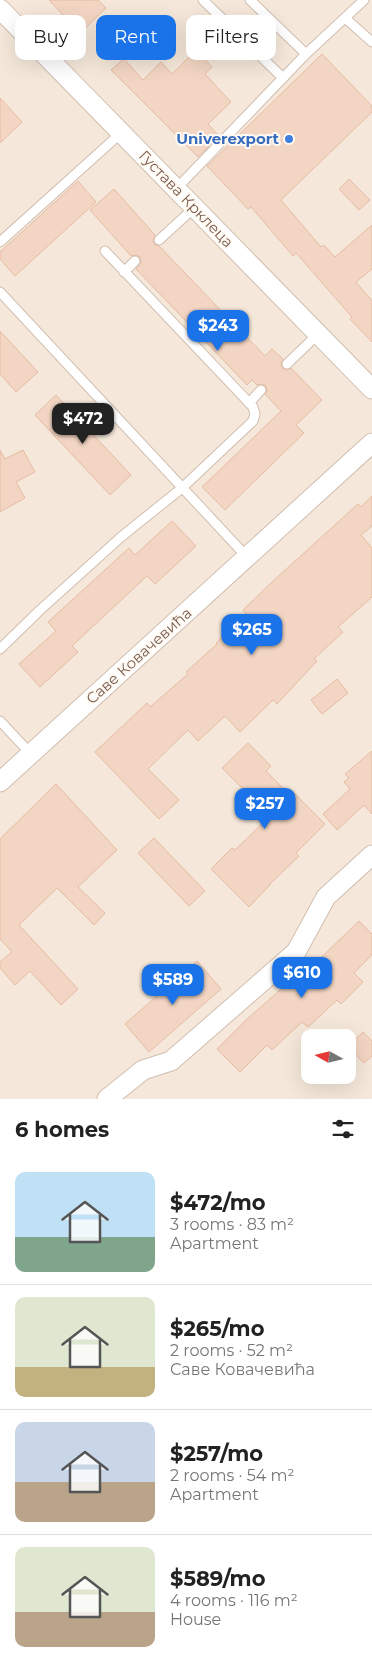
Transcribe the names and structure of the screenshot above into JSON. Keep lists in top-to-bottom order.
{
  "streets": {
    "street": ["Густава Крклеца", "Саве Ковачевића"]
  },
  "places": ["Univerexport"],
  "north": "left",
  "page": {
    "chip": ["Buy", "Rent", "Filters"],
    "price": [
      "$243",
      "$472",
      "$265",
      "$257",
      "$610",
      "$589"
    ],
    "heading": "6 homes",
    "list": [
      {
        "name": "$472/mo",
        "note": "3 rooms · 83 m² · Apartment"
      },
      {
        "name": "$265/mo",
        "note": "2 rooms · 52 m² · Саве Ковачевића"
      },
      {
        "name": "$257/mo",
        "note": "2 rooms · 54 m² · Apartment"
      },
      {
        "name": "$589/mo",
        "note": "4 rooms · 116 m² · House"
      }
    ]
  }
}
